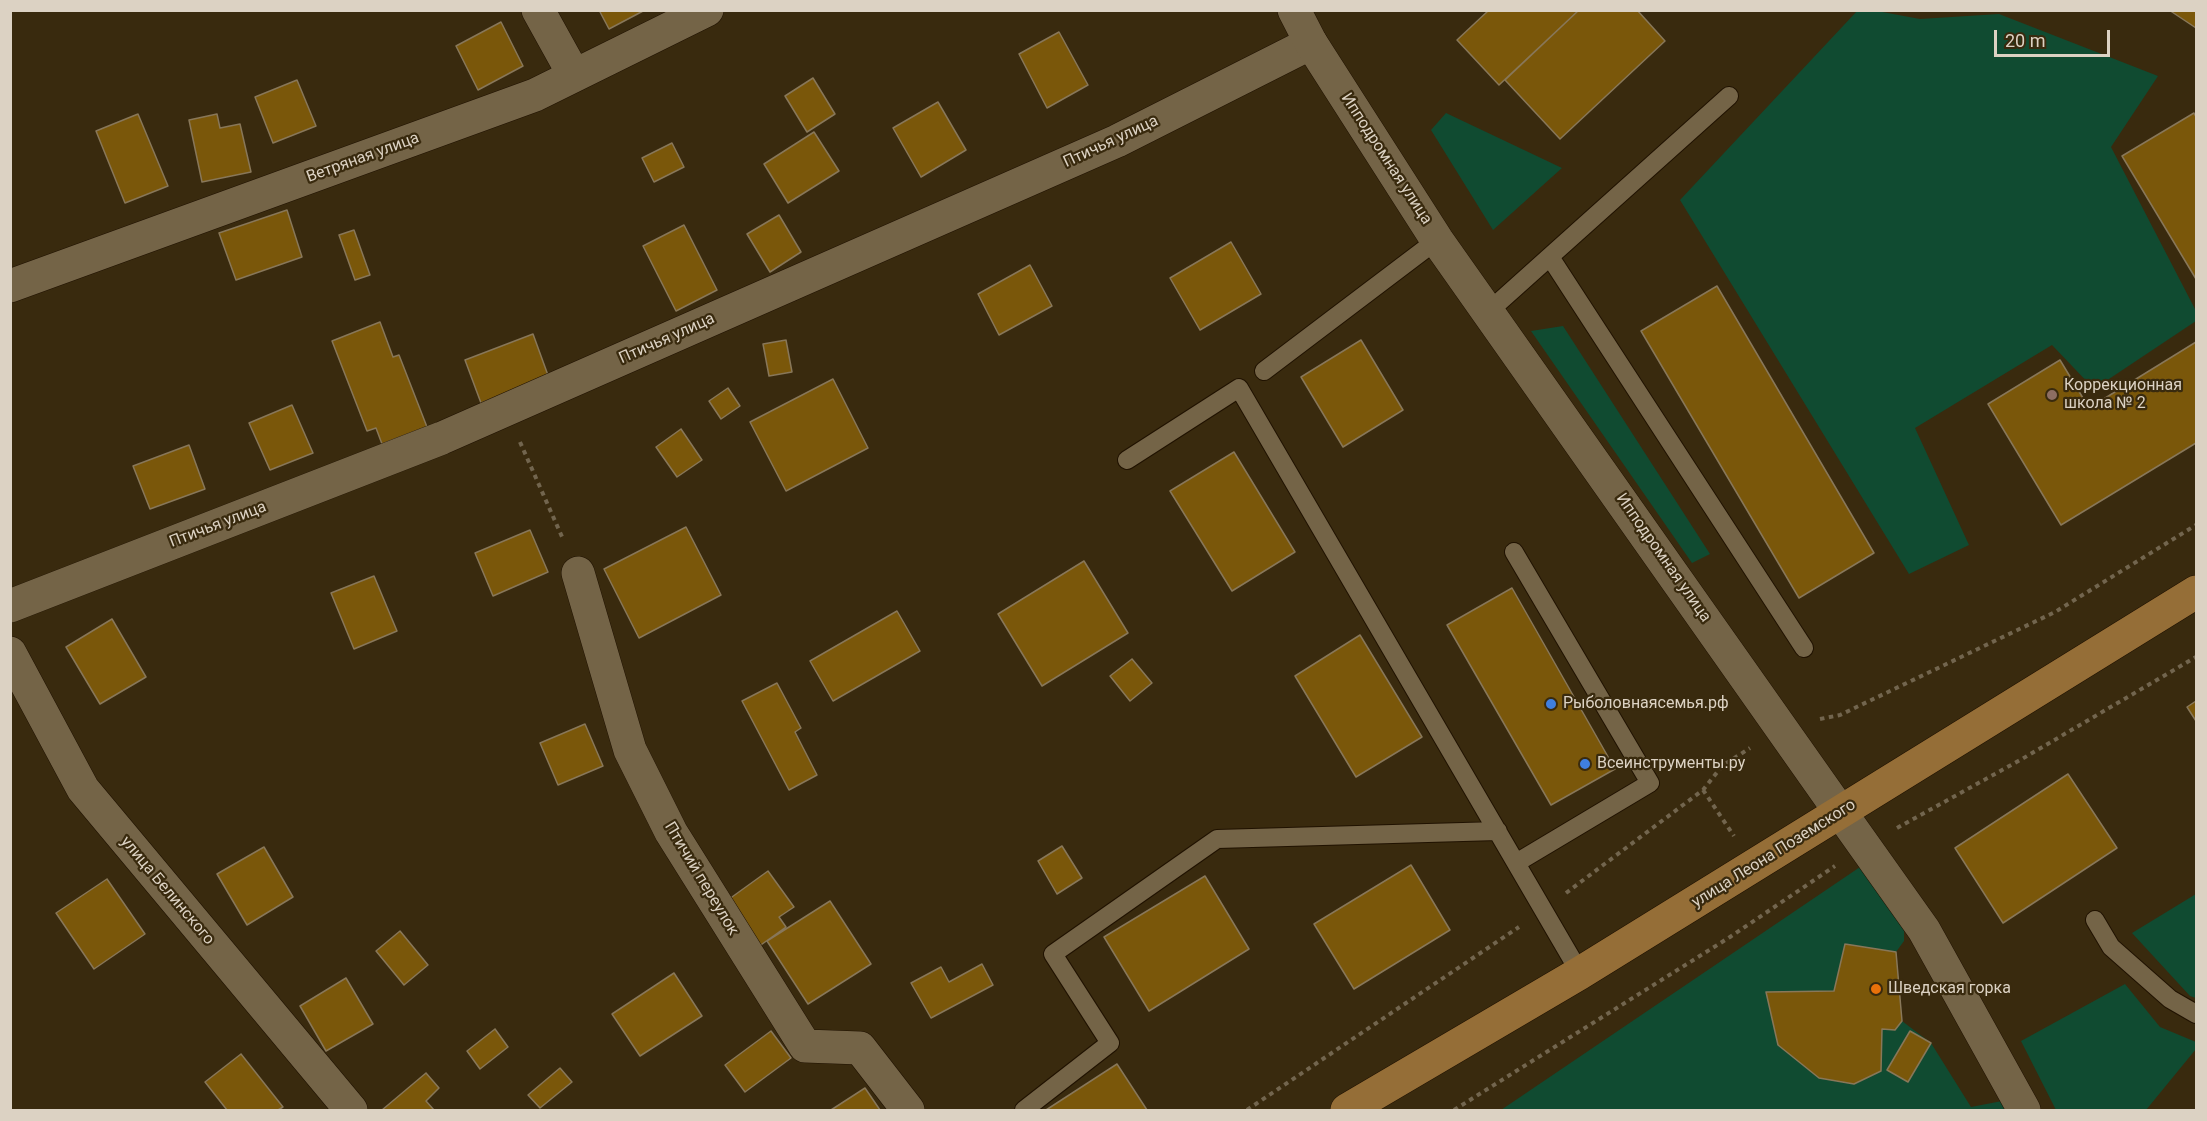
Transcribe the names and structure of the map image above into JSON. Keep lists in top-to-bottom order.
{
  "streets": {
    "main road": ["улица Леона Поземского"],
    "street": [
      "Птичья улица",
      "Ветряная улица",
      "Ипподромная улица",
      "Птичий переулок",
      "улица Белинского"
    ]
  },
  "crossings": [
    ["Птичья улица", "Ипподромная улица"],
    ["Ипподромная улица", "улица Леона Поземского"]
  ],
  "places": [
    "Коррекционная школа № 2",
    "Рыболовнаясемья.рф",
    "Всеинструменты.ру",
    "Шведская горка"
  ],
  "scale_bar": "20 m"
}
